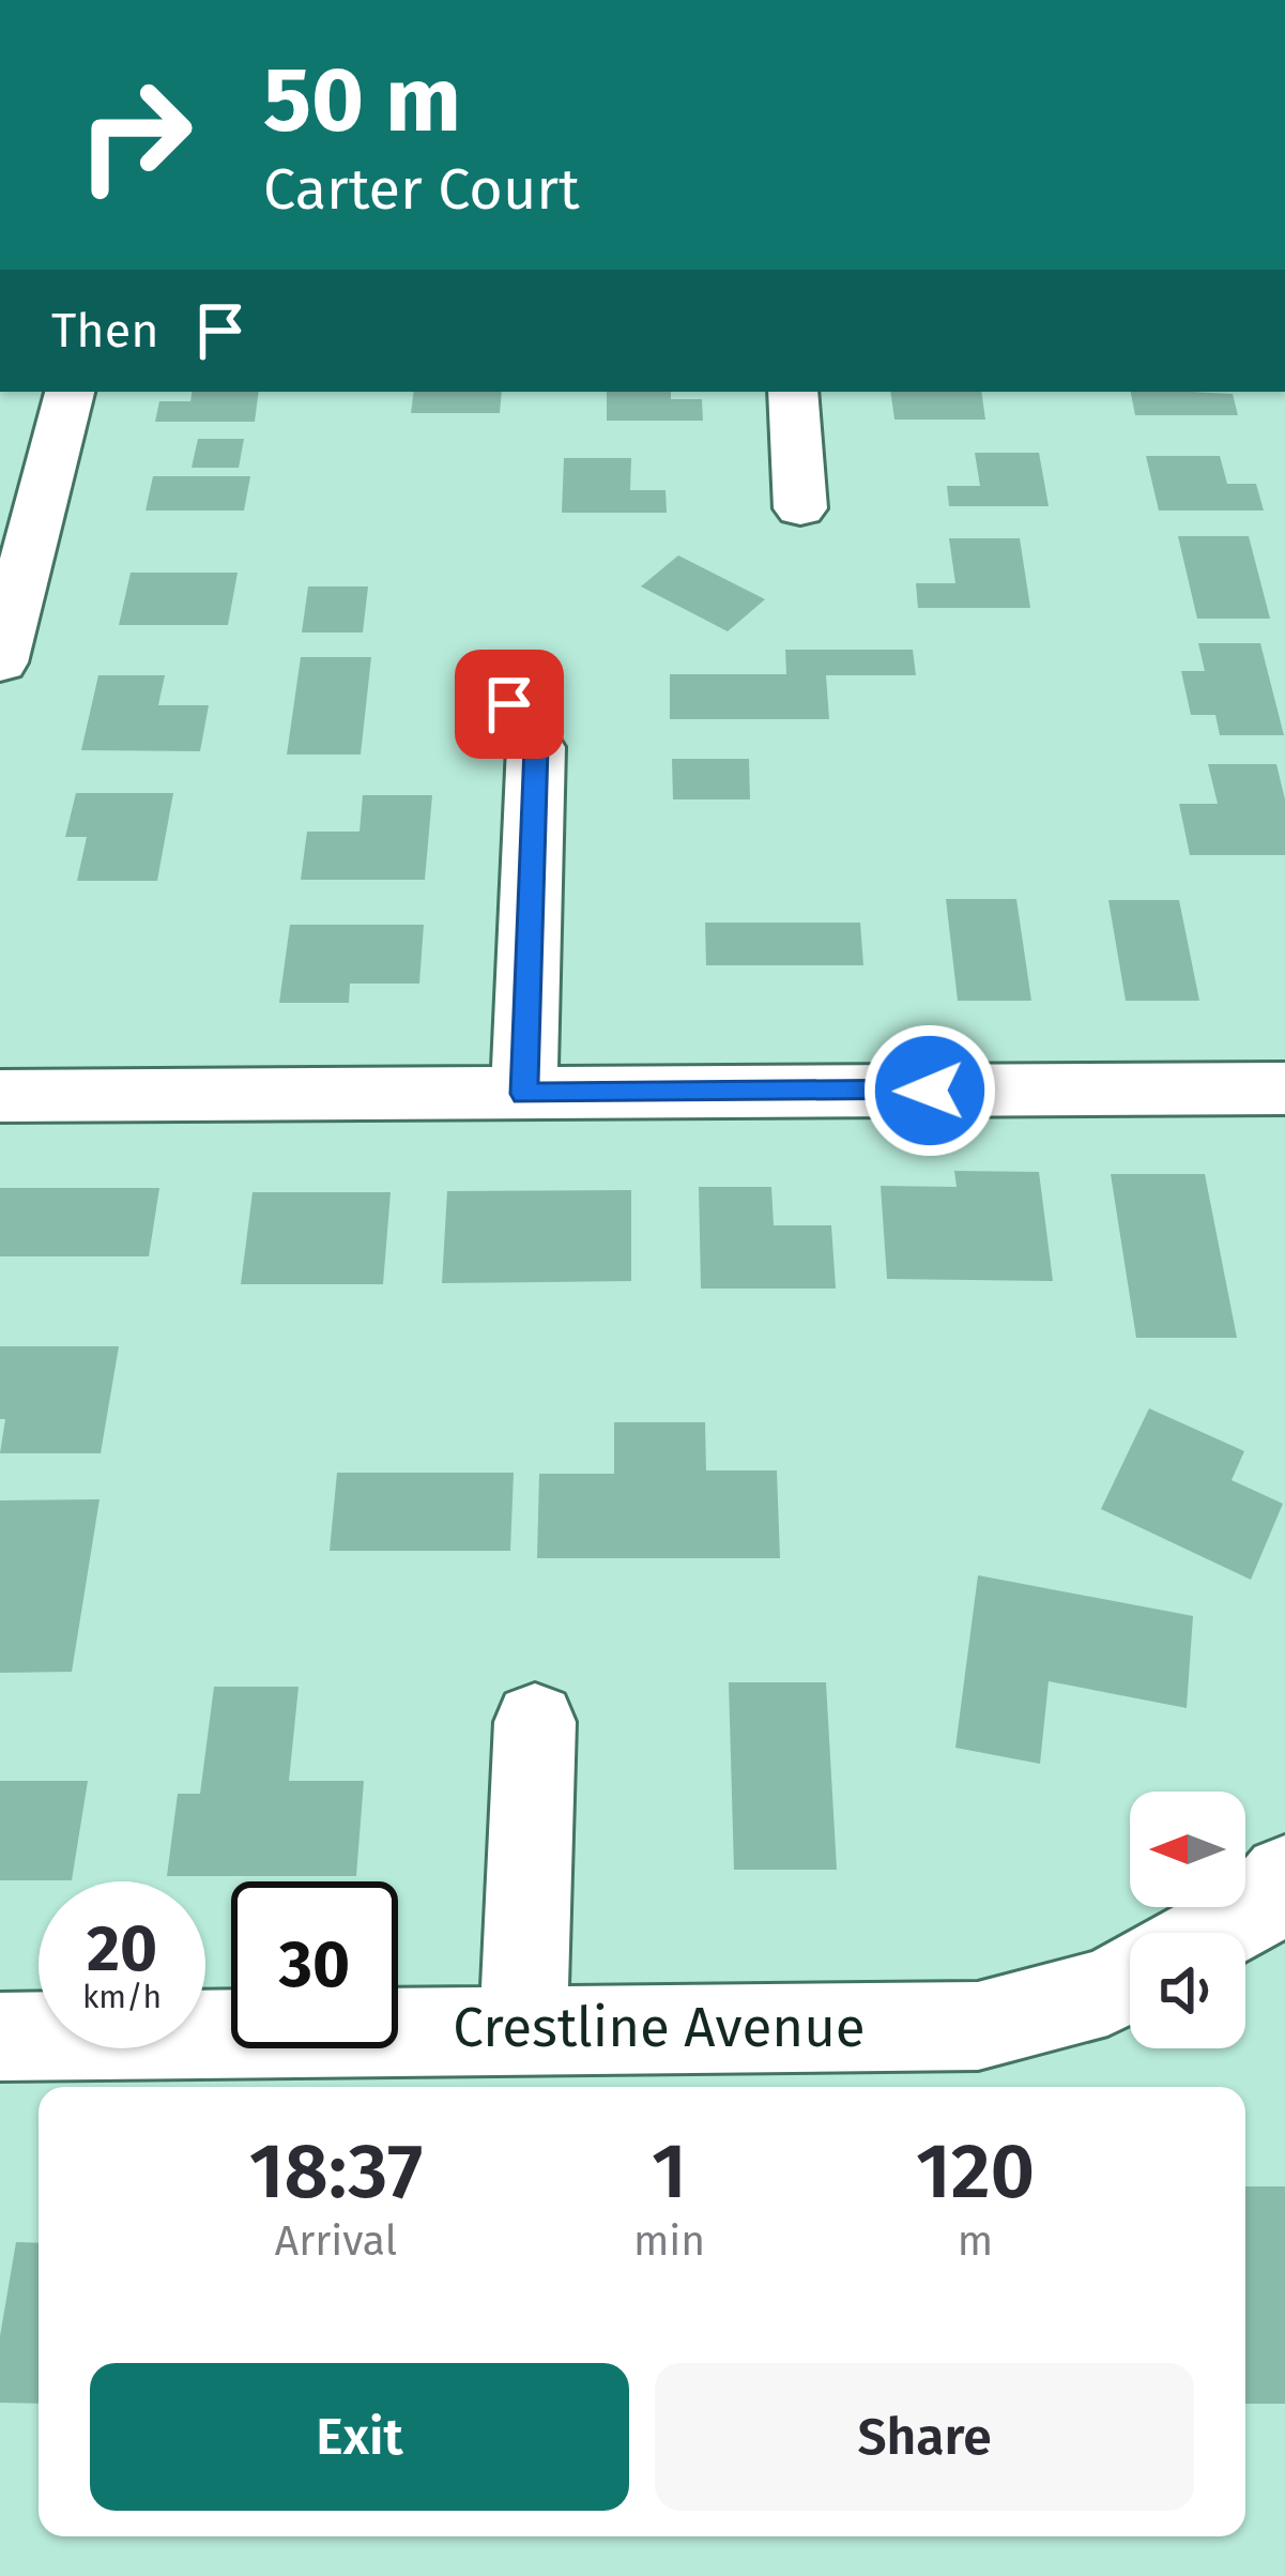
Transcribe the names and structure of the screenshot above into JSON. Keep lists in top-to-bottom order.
{
  "streets": {
    "street": ["Crestline Avenue"]
  },
  "north": "left",
  "page": {
    "turn": ["50 m", "Carter Court"],
    "then": "Then",
    "speed": "20 km/h",
    "limit": "30",
    "eta": [
      "18:37",
      "Arrival",
      "1",
      "min",
      "120",
      "m"
    ],
    "buttons": ["Exit", "Share"]
  }
}
